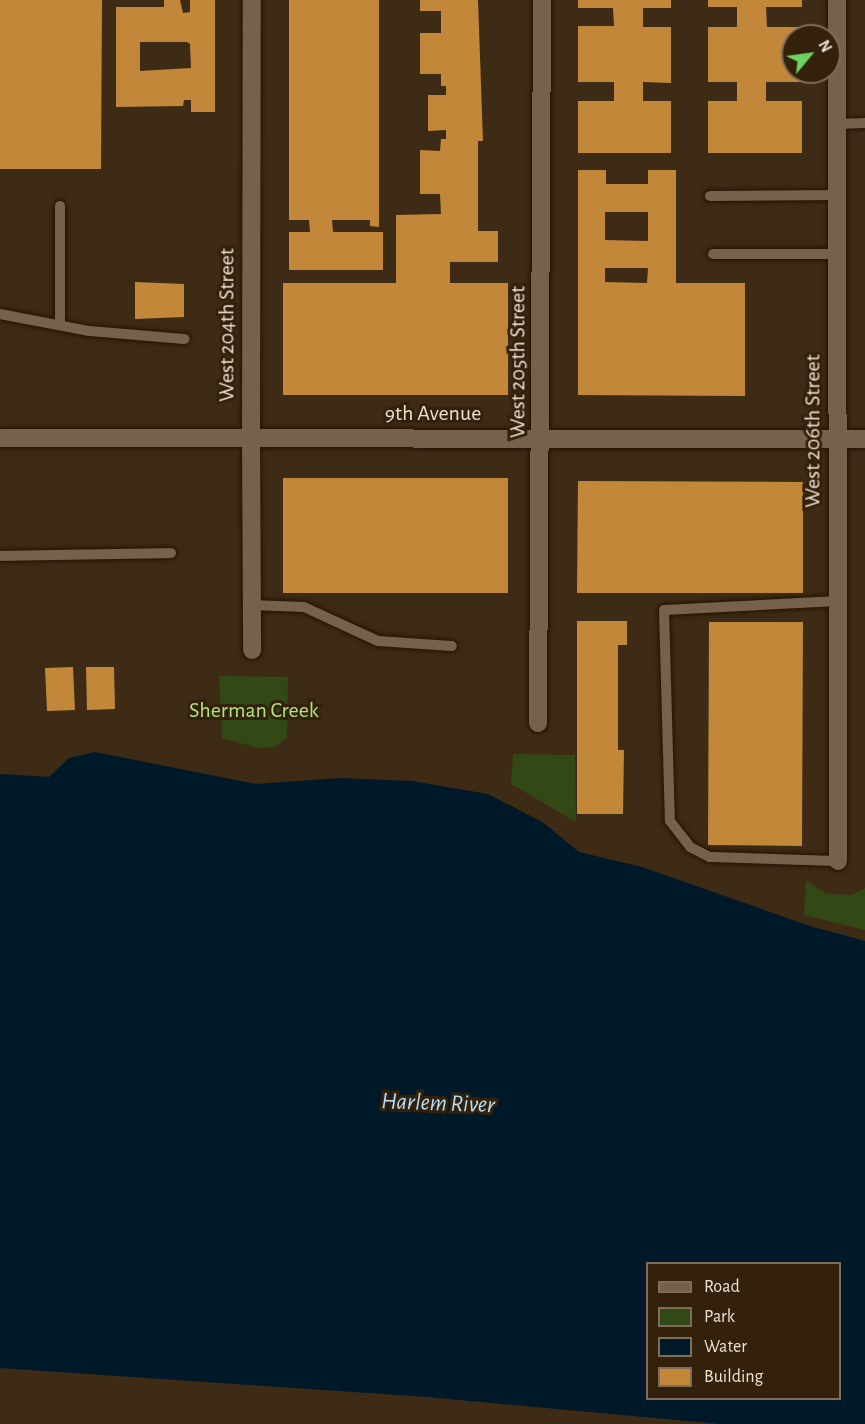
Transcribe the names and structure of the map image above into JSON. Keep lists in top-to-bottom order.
{
  "streets": {
    "street": [
      "West 204th Street",
      "West 205th Street",
      "9th Avenue",
      "West 206th Street"
    ]
  },
  "crossings": [
    ["West 204th Street", "9th Avenue"],
    ["West 205th Street", "9th Avenue"],
    ["9th Avenue", "West 206th Street"]
  ],
  "water": ["Harlem River"],
  "parks": ["Sherman Creek"],
  "legend": [
    "Road",
    "Park",
    "Water",
    "Building"
  ],
  "north": "top right"
}
